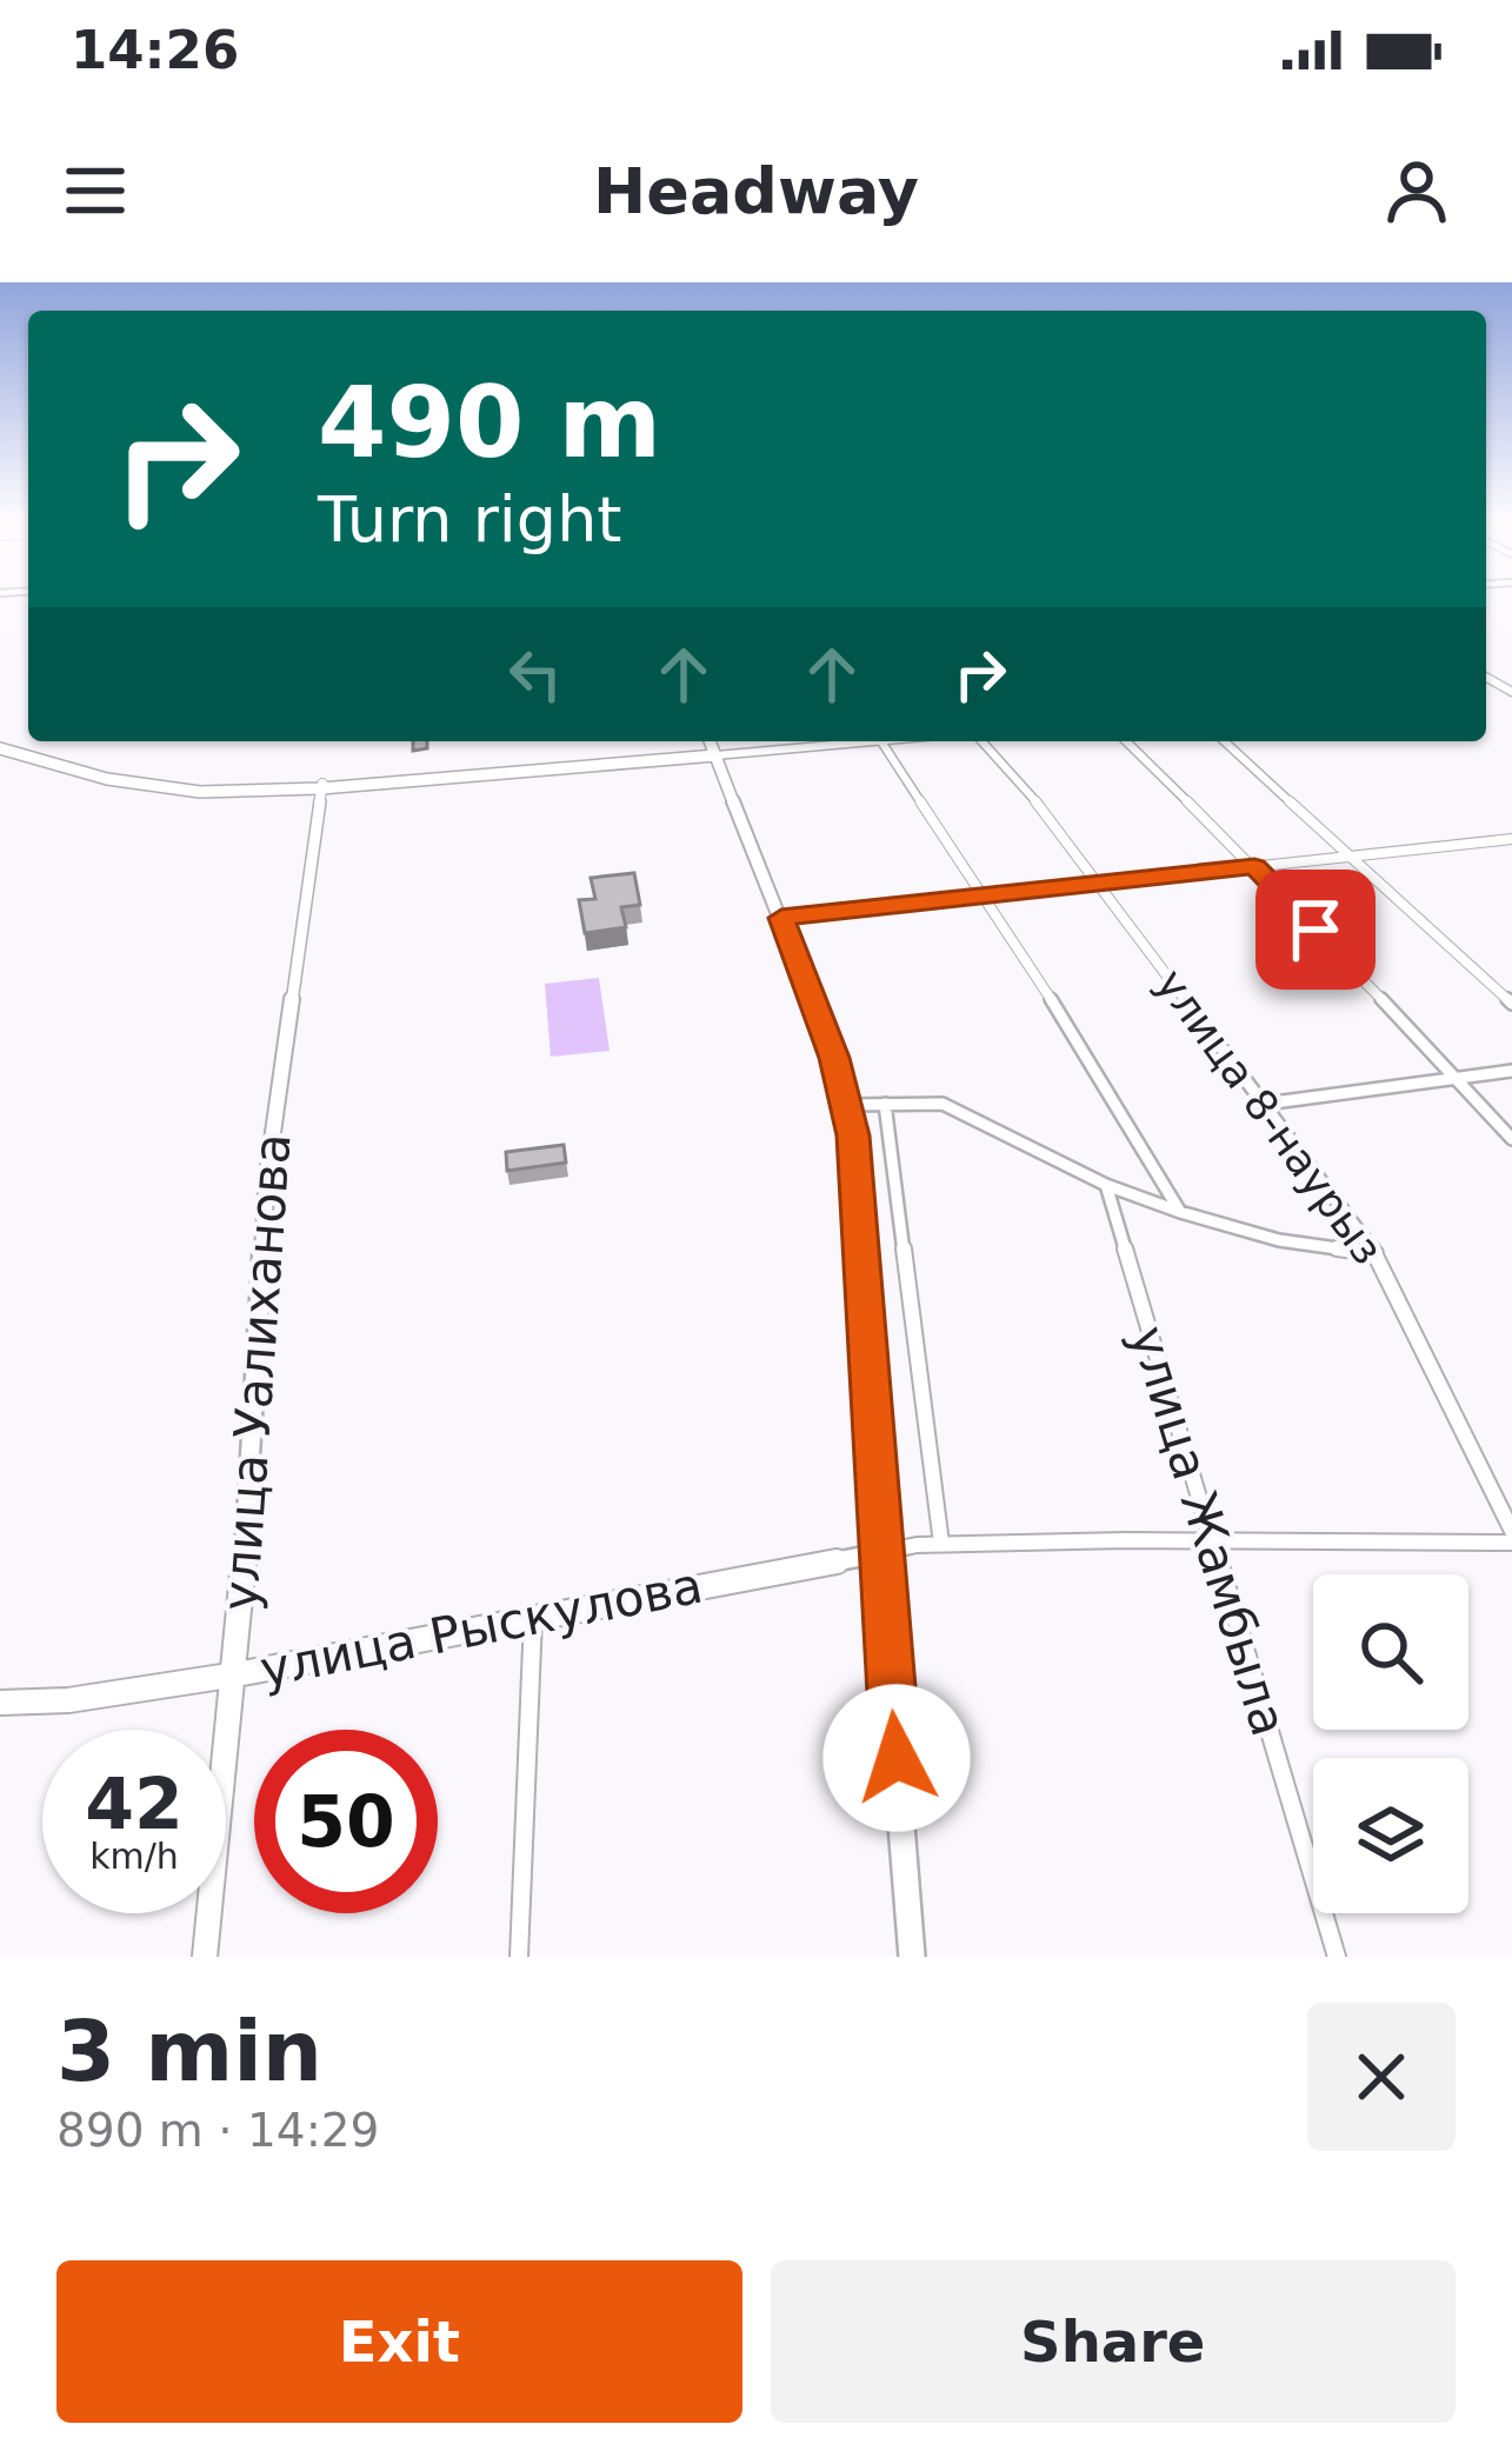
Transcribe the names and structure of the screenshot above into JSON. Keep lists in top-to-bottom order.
{
  "streets": {
    "street": [
      "улица 8-наурыз",
      "улица Уалиханова",
      "улица Жамбыла",
      "улица Рыскулова"
    ]
  },
  "crossings": [
    ["улица Уалиханова", "улица Рыскулова"]
  ],
  "page": {
    "status": "14:26",
    "header": "Headway",
    "turn": ["490 m", "Turn right"],
    "speed": "42 km/h",
    "limit": "50",
    "heading": ["3 min", "890 m · 14:29"],
    "buttons": ["Exit", "Share"]
  }
}
